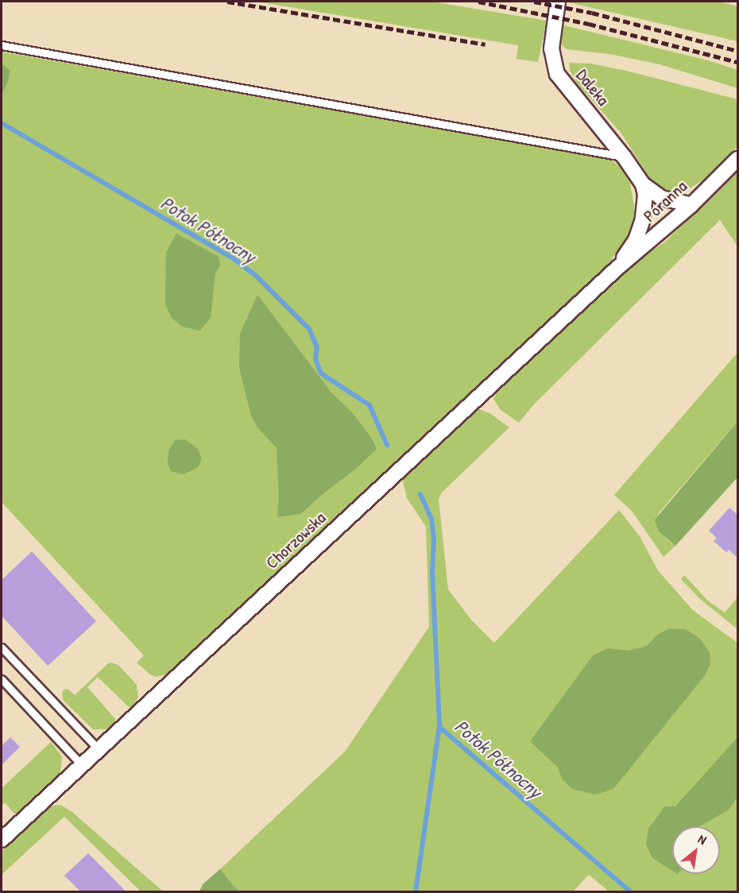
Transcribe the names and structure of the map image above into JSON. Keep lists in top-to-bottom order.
{
  "streets": {
    "street": ["Daleka", "Poranna", "Chorzowska"]
  },
  "crossings": [
    ["Daleka", "Poranna"],
    ["Poranna", "Chorzowska"]
  ],
  "water": ["Potok Północny"],
  "north": "top right"
}
